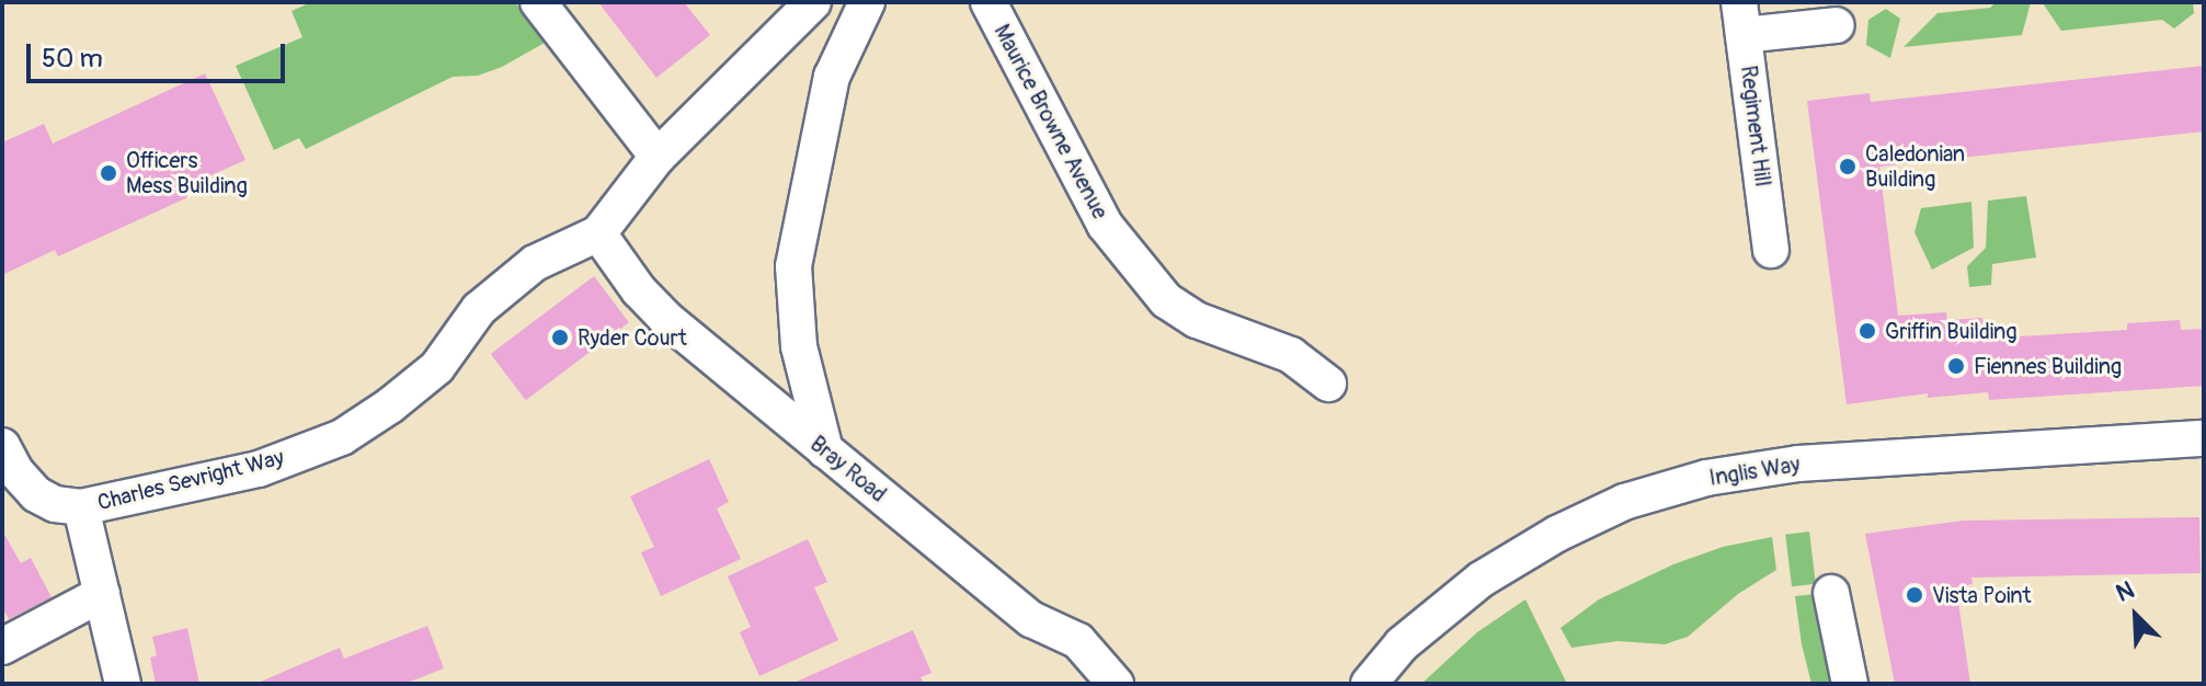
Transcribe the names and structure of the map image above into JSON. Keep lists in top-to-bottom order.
{
  "streets": {
    "street": [
      "Maurice Browne Avenue",
      "Regiment Hill",
      "Bray Road",
      "Inglis Way",
      "Charles Sevright Way"
    ]
  },
  "crossings": [
    ["Bray Road", "Charles Sevright Way"]
  ],
  "places": [
    "Caledonian Building",
    "Officers Mess Building",
    "Griffin Building",
    "Ryder Court",
    "Fiennes Building",
    "Vista Point"
  ],
  "scale_bar": "50 m",
  "north": "top left"
}
